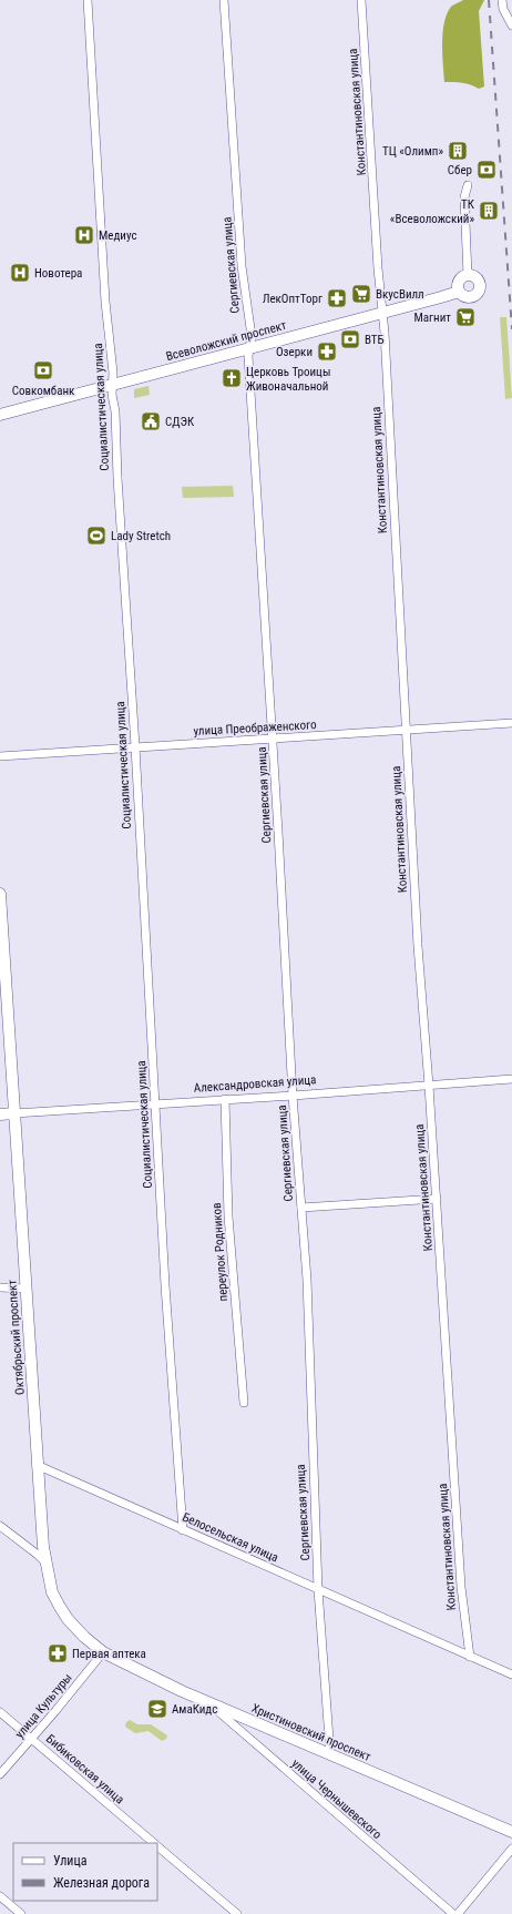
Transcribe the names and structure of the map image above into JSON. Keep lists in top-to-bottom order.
{
  "streets": {
    "street": [
      "Константиновская улица",
      "Сергиевская улица",
      "Всеволожский проспект",
      "Социалистическая улица",
      "улица Преображенского",
      "Александровская улица",
      "переулок Родников",
      "Октябрьский проспект",
      "Белосельская улица",
      "улица Культуры",
      "Христиновский проспект",
      "Бибиковская улица",
      "улица Чернышевского"
    ]
  },
  "crossings": [
    ["Константиновская улица", "Всеволожский проспект"],
    ["Константиновская улица", "улица Преображенского"],
    ["Константиновская улица", "Александровская улица"],
    ["Константиновская улица", "Белосельская улица"],
    ["Сергиевская улица", "Всеволожский проспект"],
    ["Сергиевская улица", "улица Преображенского"],
    ["Сергиевская улица", "Александровская улица"],
    ["Сергиевская улица", "Белосельская улица"],
    ["Сергиевская улица", "Христиновский проспект"],
    ["Всеволожский проспект", "Социалистическая улица"],
    ["Социалистическая улица", "улица Преображенского"],
    ["Социалистическая улица", "Александровская улица"],
    ["Социалистическая улица", "Белосельская улица"],
    ["Александровская улица", "переулок Родников"],
    ["Александровская улица", "Октябрьский проспект"],
    ["Октябрьский проспект", "Белосельская улица"],
    ["Октябрьский проспект", "улица Культуры"],
    ["Октябрьский проспект", "Христиновский проспект"],
    ["улица Культуры", "Христиновский проспект"],
    ["улица Культуры", "Бибиковская улица"],
    ["Христиновский проспект", "улица Чернышевского"]
  ],
  "places": {
    "building": ["ТЦ «Олимп»", "ТК «Всеволожский»"],
    "bank": ["Сбер", "ВТБ", "Совкомбанк"],
    "hospital": ["Медиус", "Новотера"],
    "supermarket": ["ВкусВилл", "Магнит"],
    "pharmacy": ["ЛекОптТорг", "Озерки", "Первая аптека"],
    "church": ["Церковь Троицы Живоначальной"],
    "public building": ["СДЭК"],
    "sports": ["Lady Stretch"],
    "school or university": ["АмаКидс"]
  },
  "legend": ["Улица", "Железная дорога"]
}
